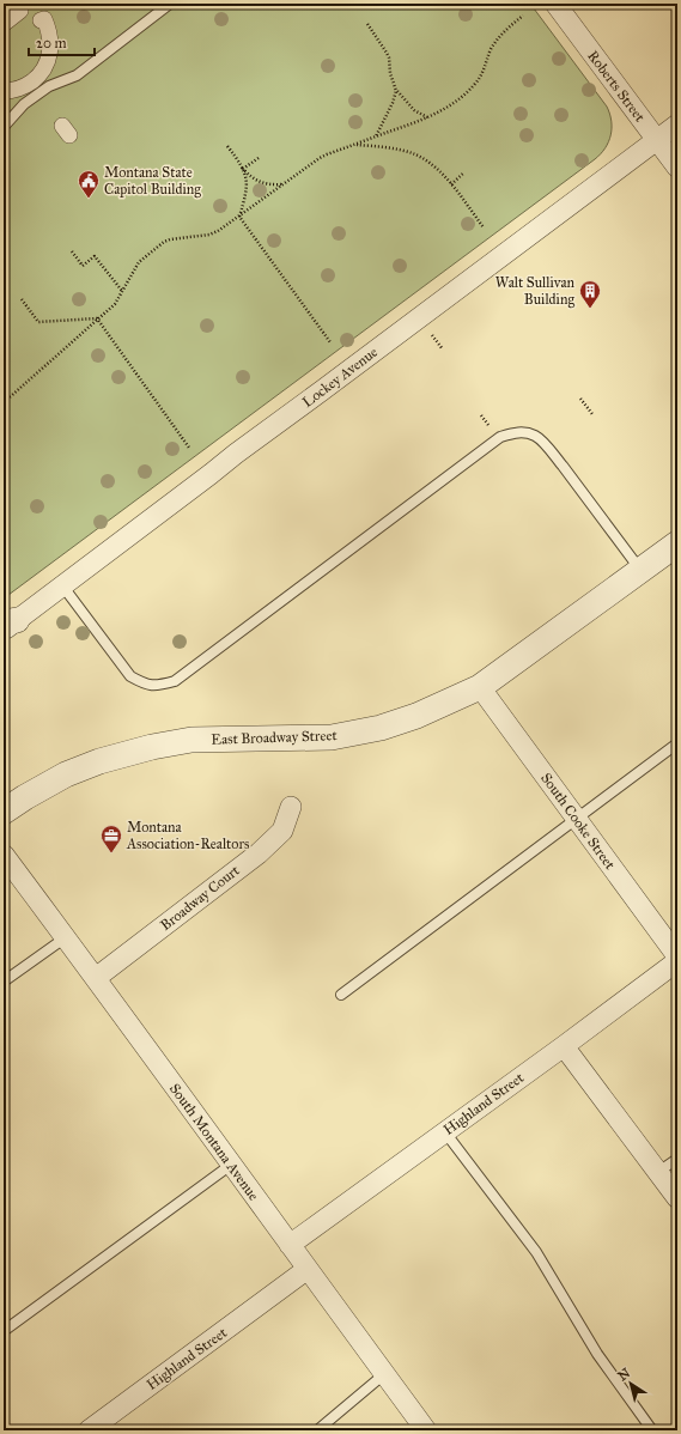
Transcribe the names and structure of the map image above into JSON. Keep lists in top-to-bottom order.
{
  "streets": {
    "street": [
      "Roberts Street",
      "Lockey Avenue",
      "East Broadway Street",
      "South Cooke Street",
      "Broadway Court",
      "Highland Street",
      "South Montana Avenue"
    ]
  },
  "crossings": [
    ["Roberts Street", "Lockey Avenue"],
    ["East Broadway Street", "South Cooke Street"],
    ["Broadway Court", "South Montana Avenue"],
    ["Highland Street", "South Montana Avenue"]
  ],
  "places": {
    "public building": ["Montana State Capitol Building"],
    "building": ["Walt Sullivan Building"],
    "office": ["Montana Association-Realtors"]
  },
  "scale_bar": "20 m",
  "north": "top left"
}
